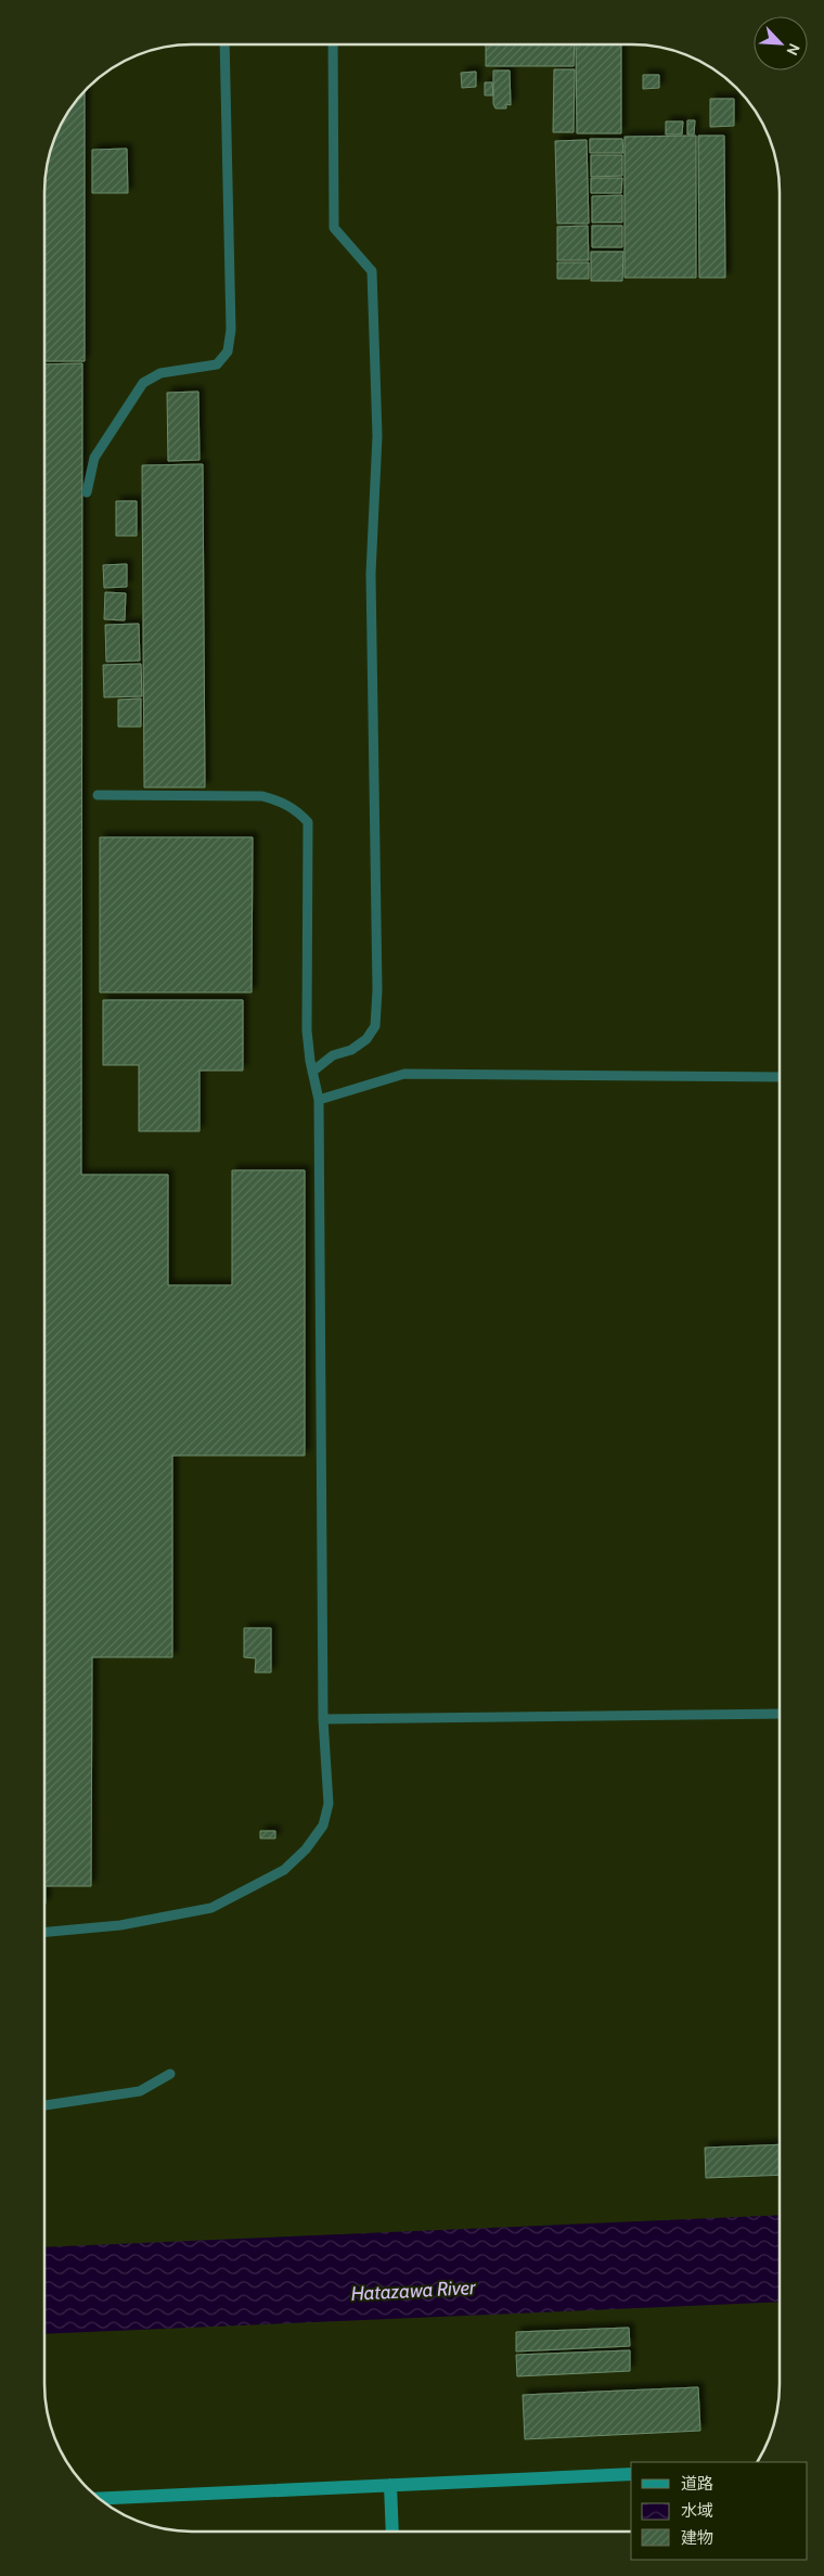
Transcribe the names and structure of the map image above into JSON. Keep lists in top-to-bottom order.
{
  "water": ["Hatazawa River"],
  "legend": ["道路", "水域", "建物"],
  "north": "bottom right"
}
